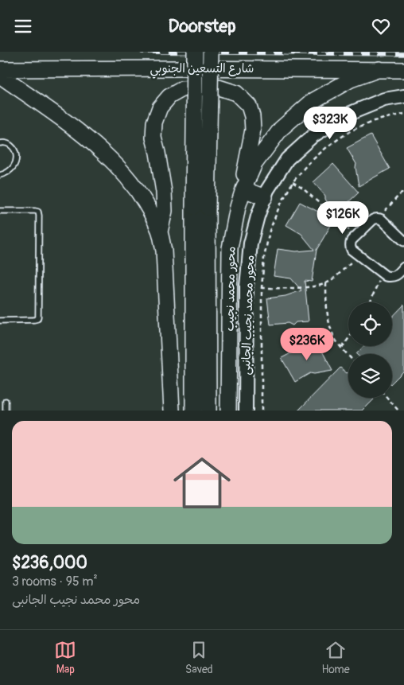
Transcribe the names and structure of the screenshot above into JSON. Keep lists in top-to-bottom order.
{
  "streets": {
    "main road": ["شارع التسعين الجنوبي", "محور محمد نجيب"],
    "street": ["محور محمد نجيب الجانبى"]
  },
  "crossings": [
    ["شارع التسعين الجنوبي", "محور محمد نجيب"]
  ],
  "page": {
    "header": "Doorstep",
    "price": ["$323K", "$126K", "$236K"],
    "list": [
      {
        "name": "$236,000",
        "note": "3 rooms · 95 m² · محور محمد نجيب الجانبى"
      }
    ],
    "tabs": ["Map", "Saved", "Home"]
  }
}
